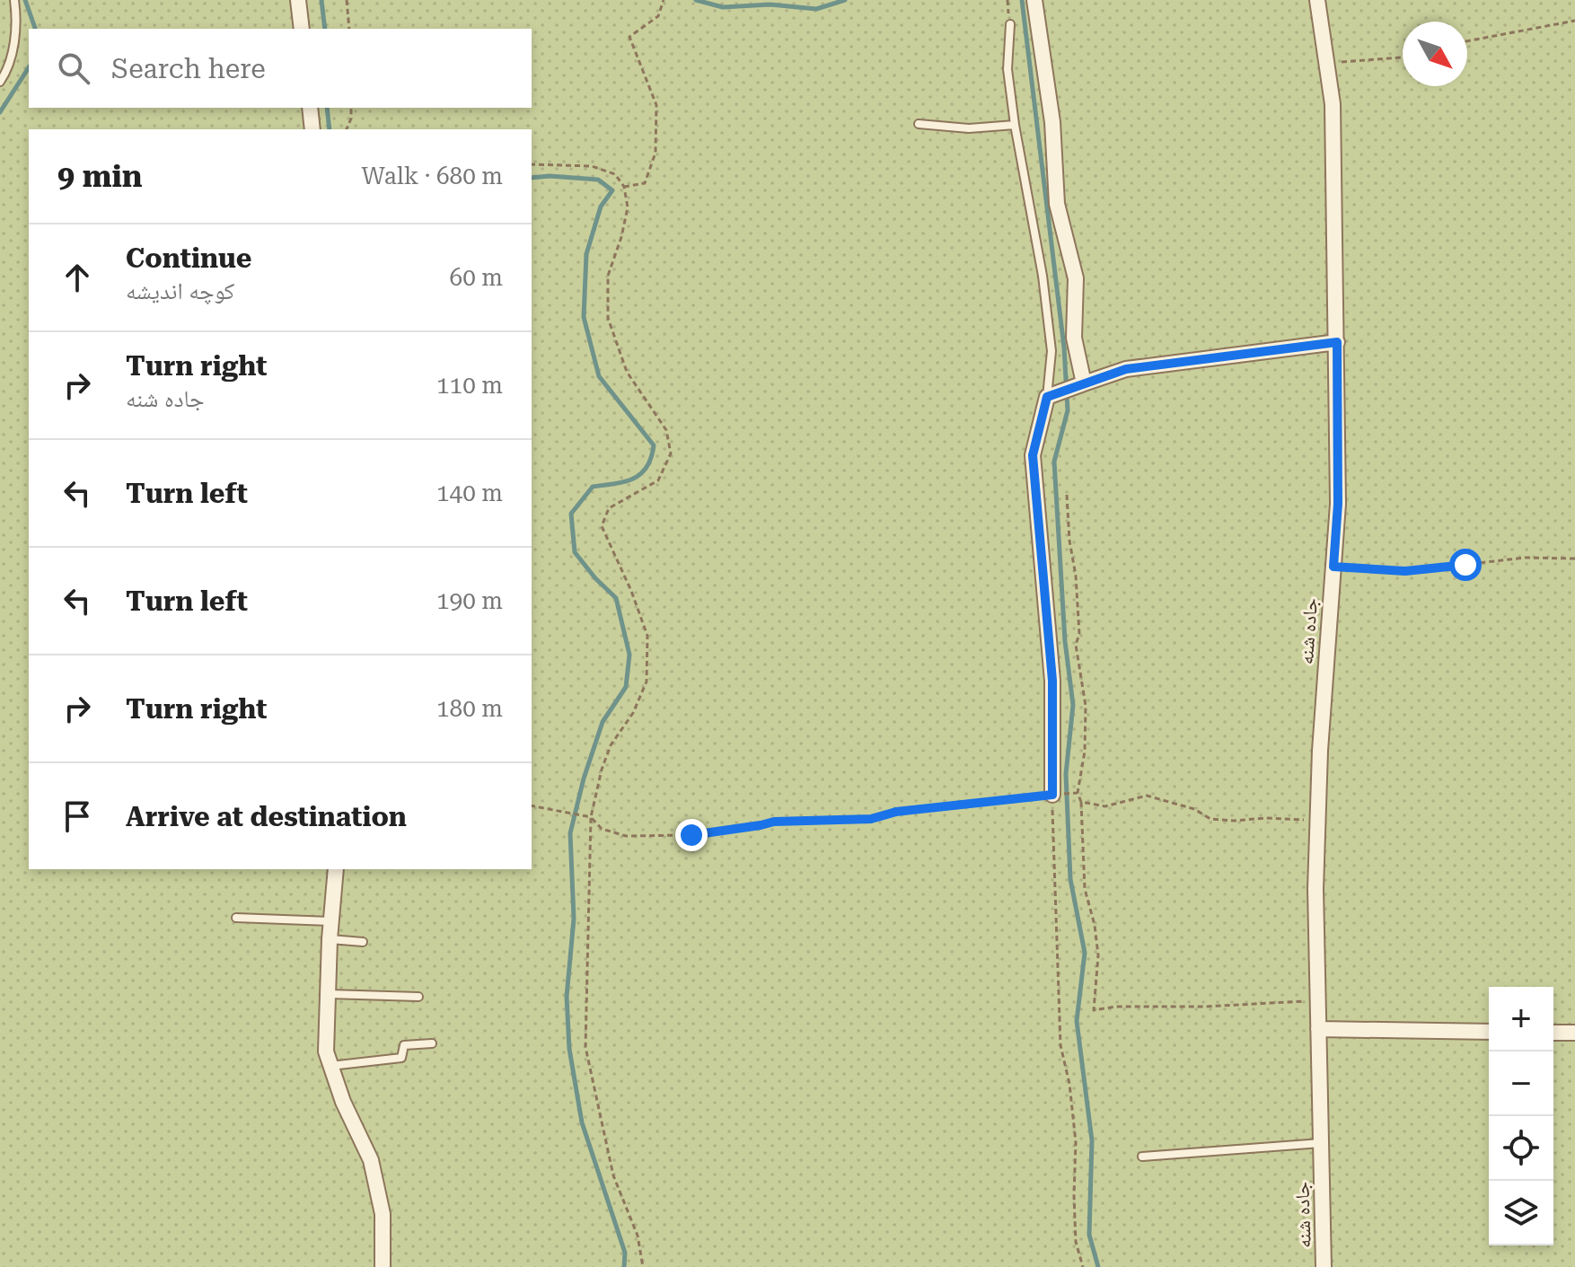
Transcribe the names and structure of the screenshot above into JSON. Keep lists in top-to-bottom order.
{
  "streets": {
    "street": ["جاده شنه"]
  },
  "north": "bottom right",
  "page": {
    "search": "Search here",
    "heading": ["9 min", "Walk · 680 m"],
    "list": [
      ["Continue", "کوچه اندیشه", "60 m"],
      ["Turn right", "جاده شنه", "110 m"],
      ["Turn left", "140 m"],
      ["Turn left", "190 m"],
      ["Turn right", "180 m"],
      "Arrive at destination"
    ],
    "map_buttons": ["+", "−"]
  }
}
